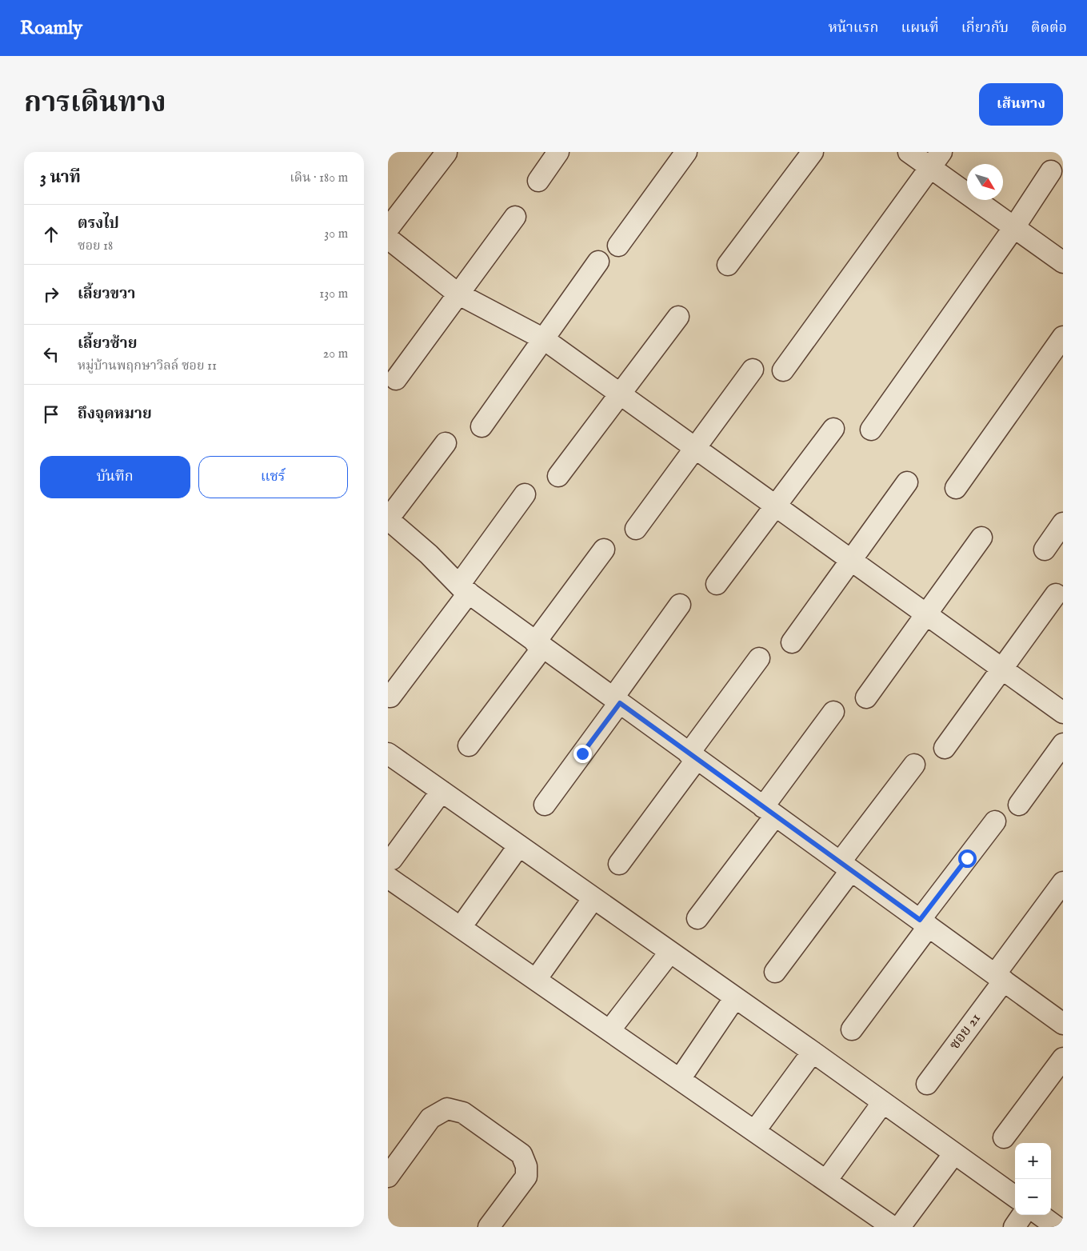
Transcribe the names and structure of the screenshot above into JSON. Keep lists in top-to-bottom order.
{
  "streets": {
    "street": ["ซอย 21"]
  },
  "north": "bottom right",
  "page": {
    "header": "Roamly",
    "nav": [
      "หน้าแรก",
      "แผนที่",
      "เกี่ยวกับ",
      "ติดต่อ"
    ],
    "title": "การเดินทาง",
    "buttons": [
      "เส้นทาง",
      ["บันทึก", "แชร์"]
    ],
    "heading": ["3 นาที", "เดิน · 180 m"],
    "list": [
      ["ตรงไป", "ซอย 18", "30 m"],
      ["เลี้ยวขวา", "130 m"],
      ["เลี้ยวซ้าย", "หมู่บ้านพฤกษาวิลล์ ซอย 11", "20 m"],
      "ถึงจุดหมาย"
    ],
    "map_buttons": ["+", "−"]
  }
}
